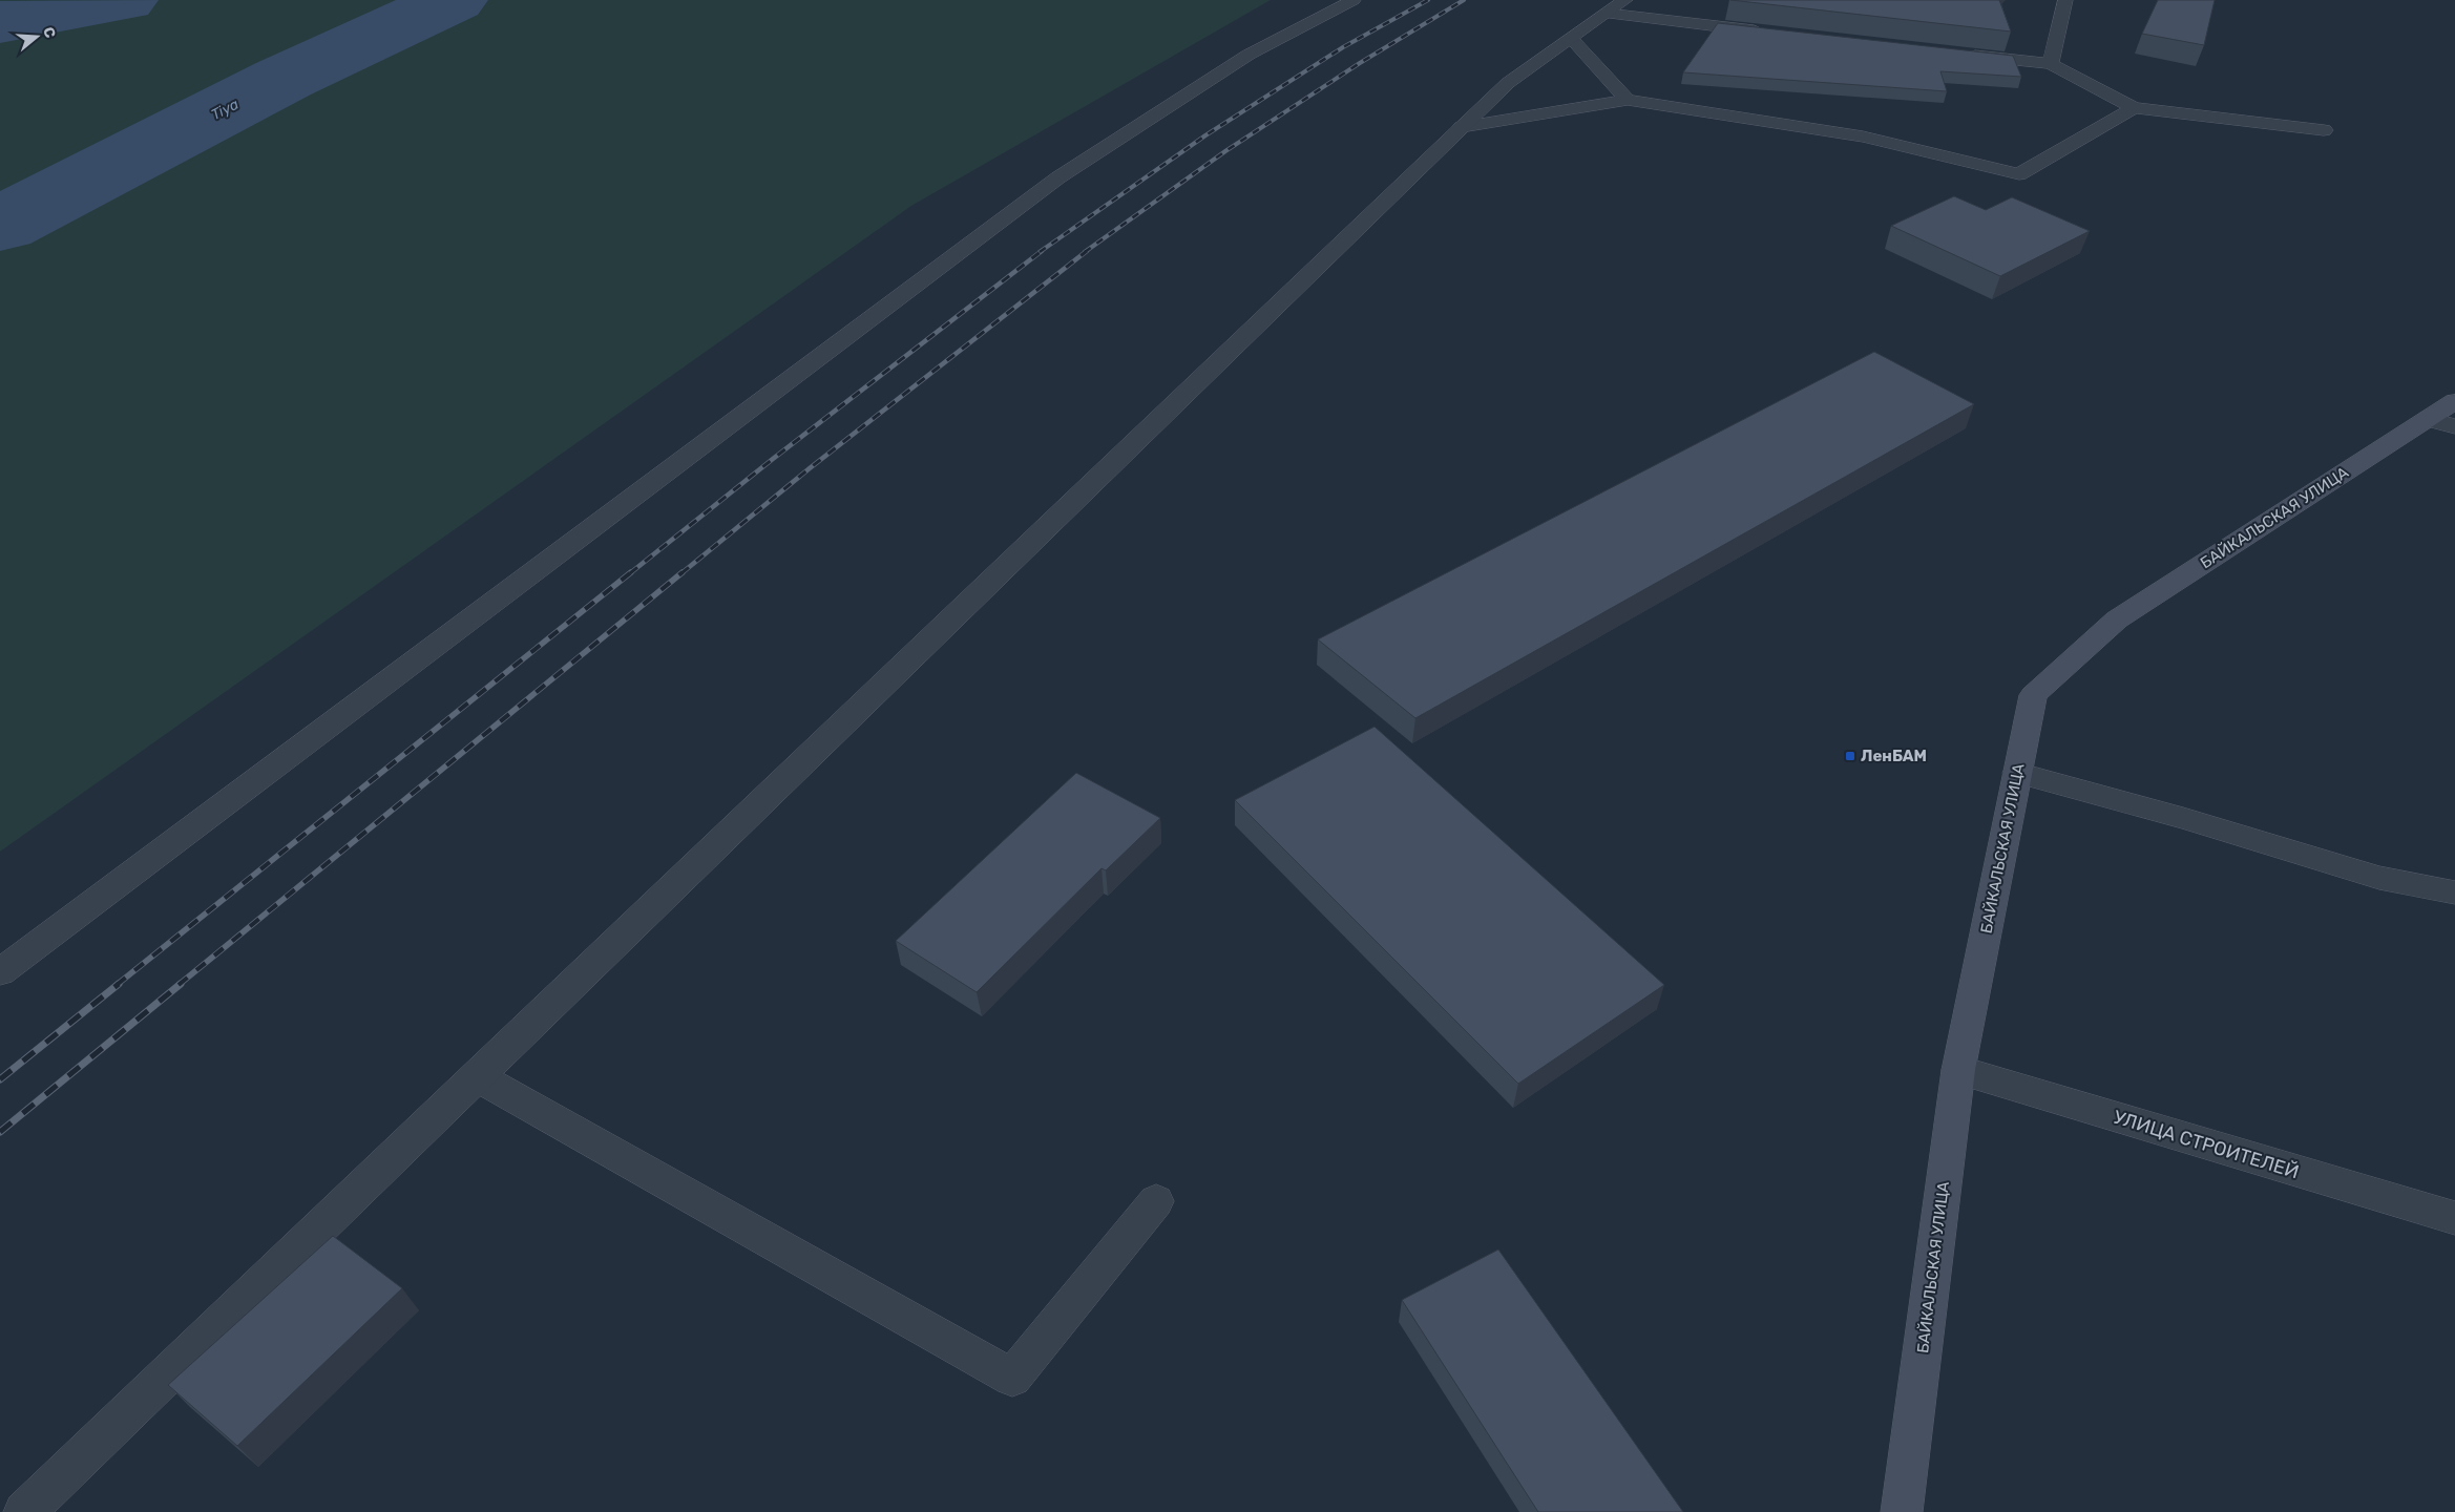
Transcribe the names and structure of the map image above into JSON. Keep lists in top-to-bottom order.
{
  "streets": {
    "street": ["БАЙКАЛЬСКАЯ УЛИЦА", "УЛИЦА СТРОИТЕЛЕЙ"]
  },
  "crossings": [
    ["БАЙКАЛЬСКАЯ УЛИЦА", "УЛИЦА СТРОИТЕЛЕЙ"]
  ],
  "water": ["Tiya"],
  "places": {
    "transit": ["ЛенБАМ"]
  },
  "north": "right"
}
